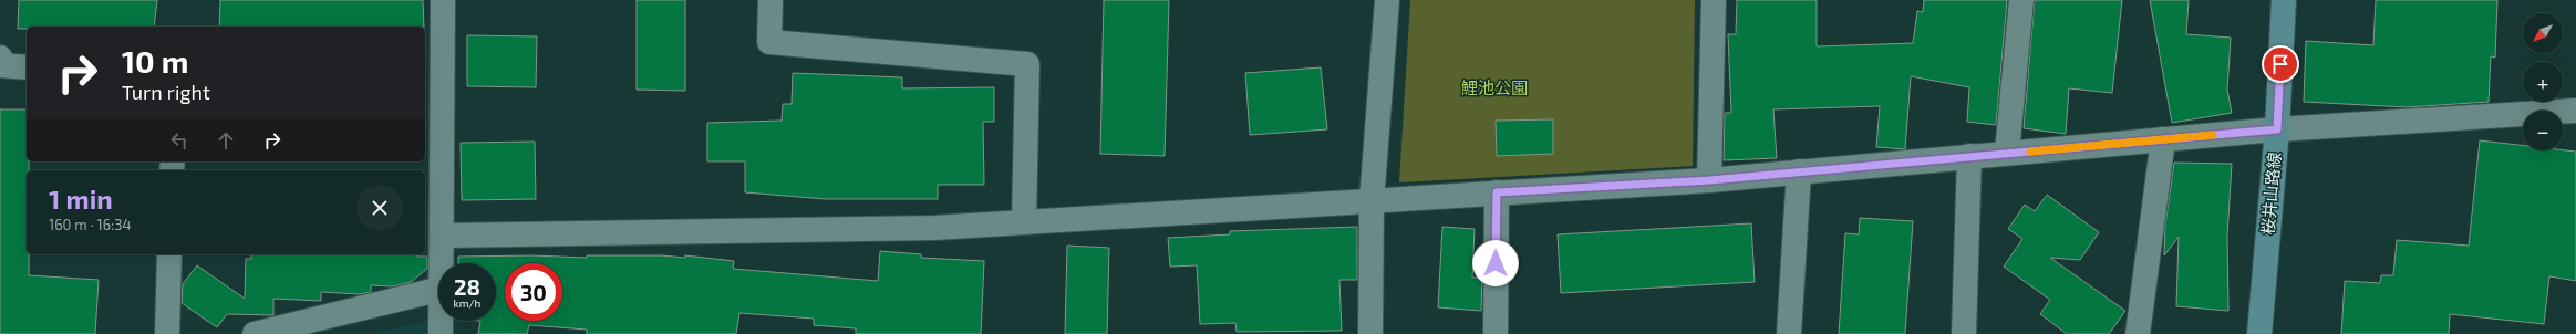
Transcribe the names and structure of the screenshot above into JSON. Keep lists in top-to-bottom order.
{
  "streets": {
    "main road": ["桜井山路線"]
  },
  "parks": ["鯉池公園"],
  "north": "bottom left",
  "page": {
    "map_buttons": ["+", "−"],
    "turn": ["10 m", "Turn right"],
    "heading": ["1 min", "160 m · 16:34"],
    "speed": "28 km/h",
    "limit": "30"
  }
}
